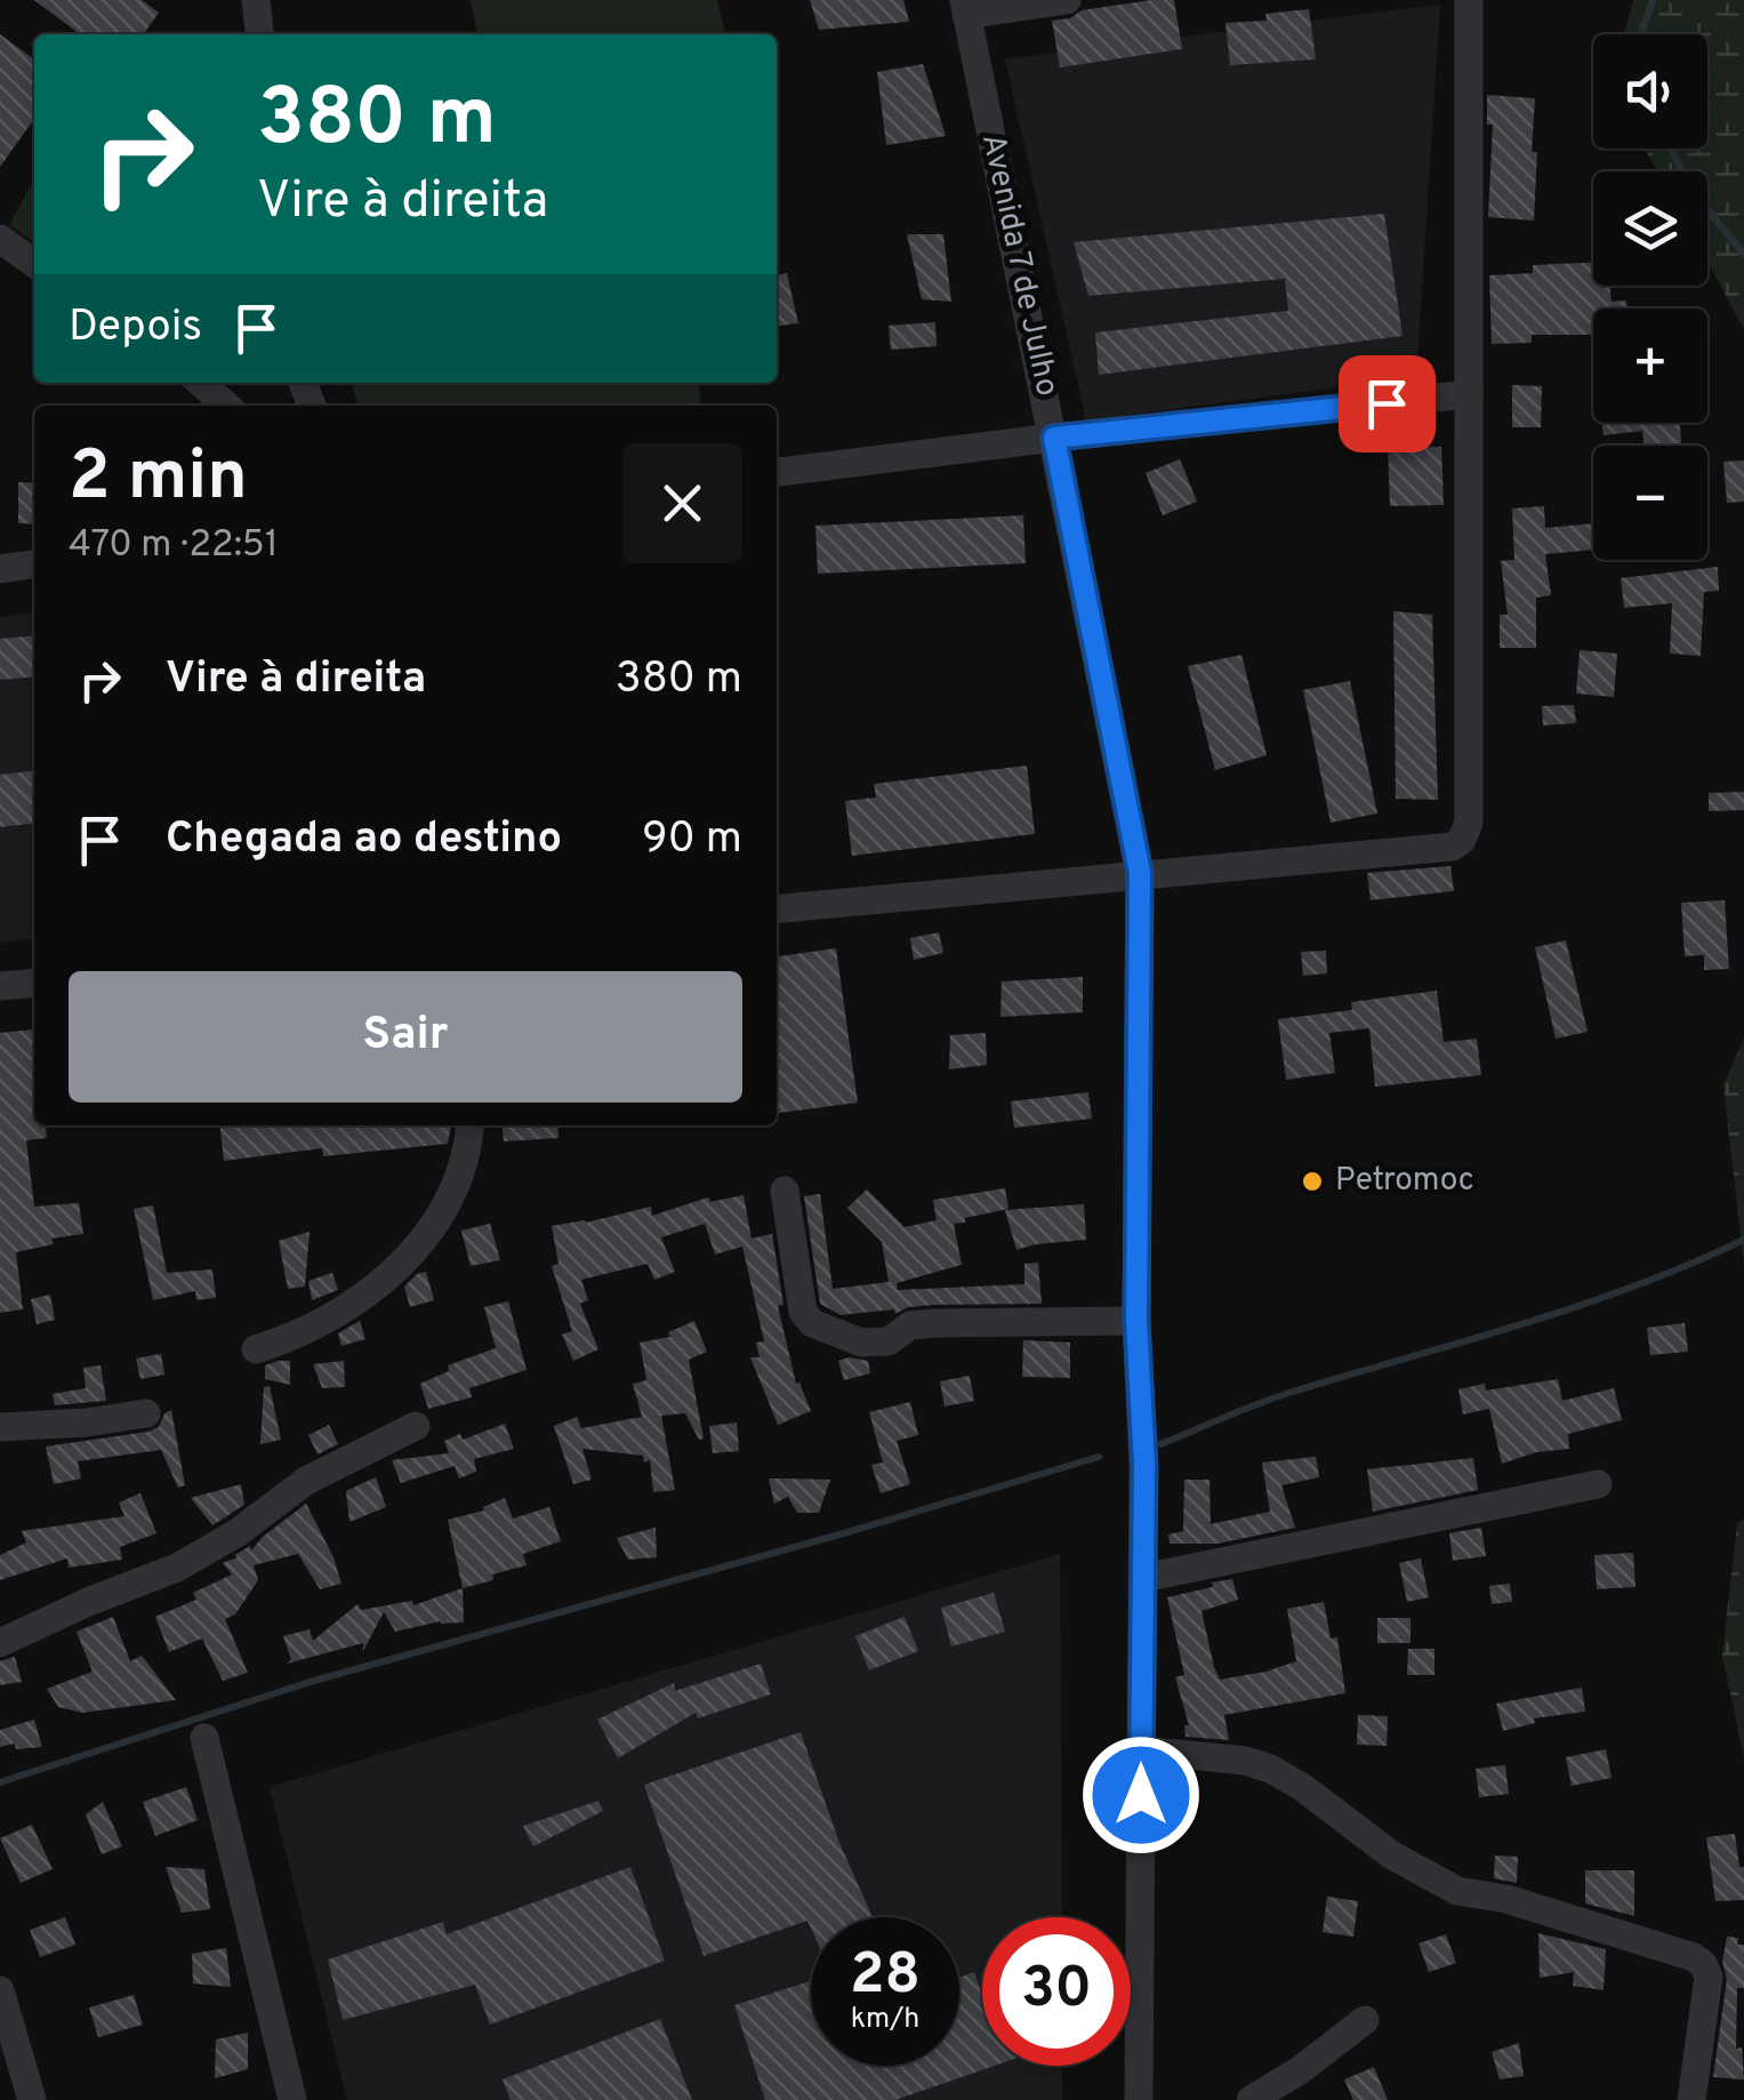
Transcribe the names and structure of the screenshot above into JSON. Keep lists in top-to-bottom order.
{
  "streets": {
    "street": ["Avenida 7 de Julho"]
  },
  "places": ["Petromoc"],
  "page": {
    "map_buttons": ["+", "−"],
    "turn": ["380 m", "Vire à direita"],
    "then": "Depois",
    "heading": ["2 min", "470 m · 22:51"],
    "list": [
      {
        "name": "Vire à direita",
        "value": "380 m"
      },
      {
        "name": "Chegada ao destino",
        "value": "90 m"
      }
    ],
    "buttons": "Sair",
    "speed": "28 km/h",
    "limit": "30"
  }
}
